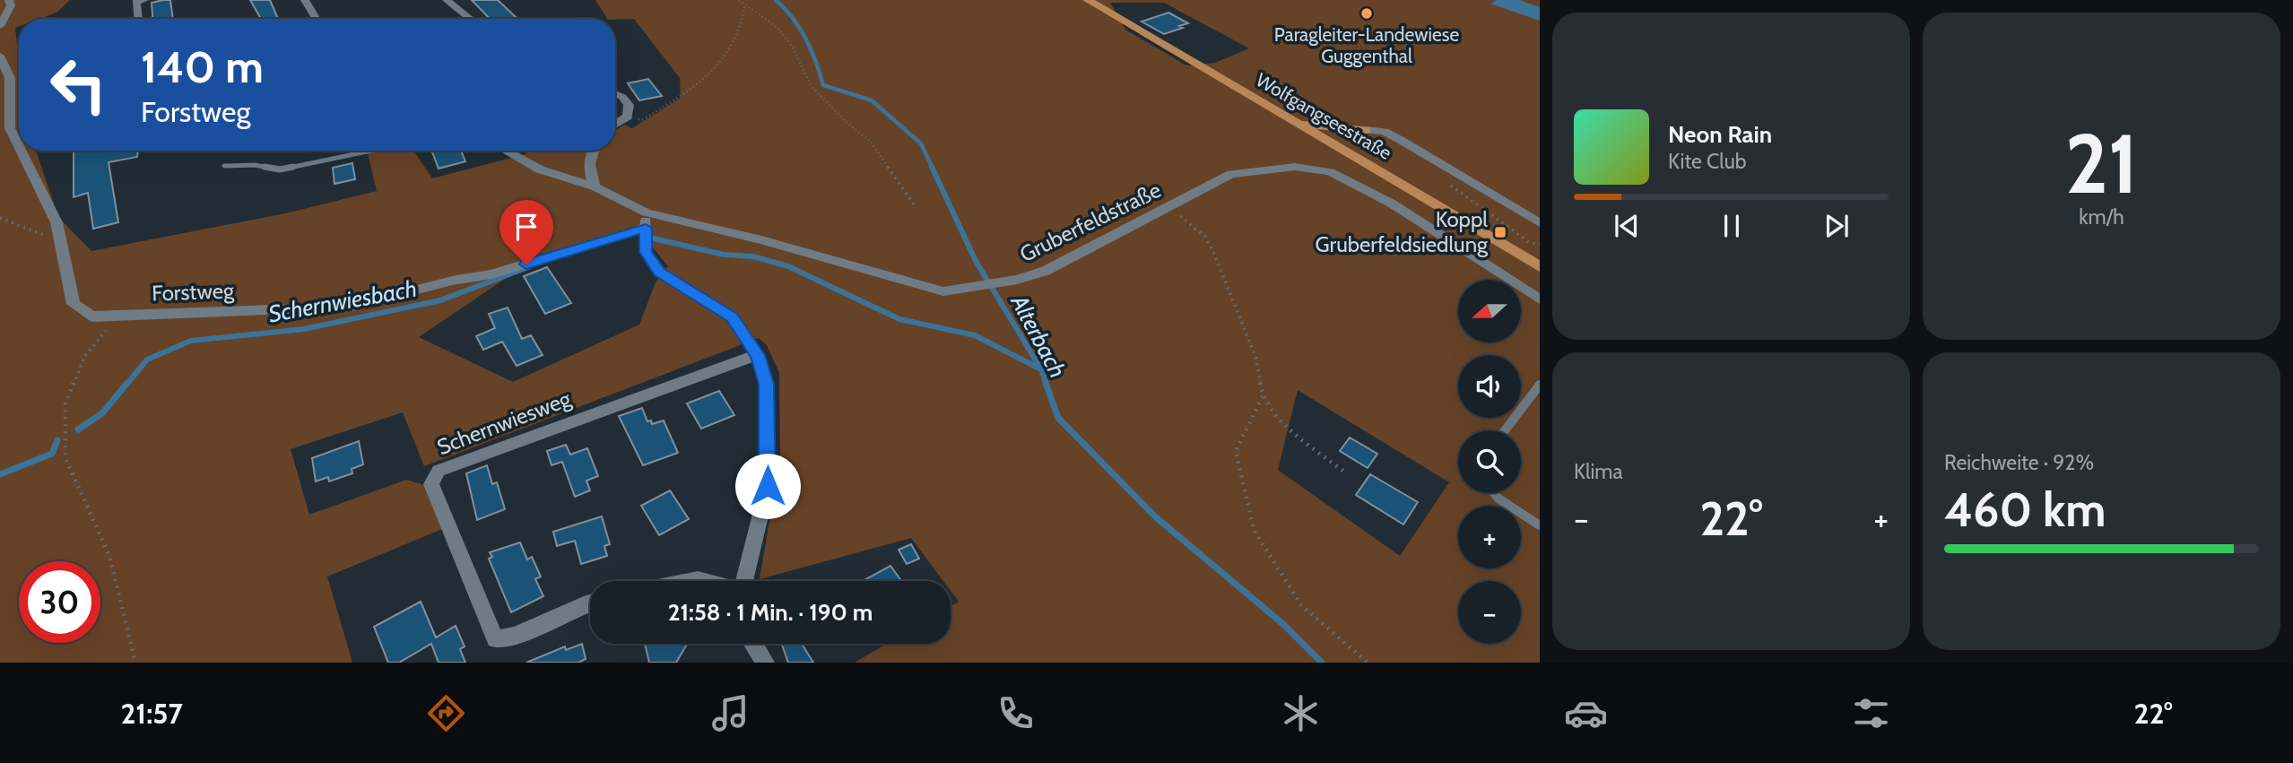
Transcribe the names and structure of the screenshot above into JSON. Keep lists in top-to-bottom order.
{
  "streets": {
    "main road": ["Wolfgangseestraße"],
    "street": ["Gruberfeldstraße", "Forstweg", "Schernwiesweg"]
  },
  "crossings": [
    ["Gruberfeldstraße", "Forstweg"]
  ],
  "water": ["Schernwiesbach", "Alterbach"],
  "places": {
    "other": ["Paragleiter-Landewiese Guggenthal"],
    "transit": ["Koppl Gruberfeldsiedlung"]
  },
  "north": "left",
  "page": {
    "tile": [
      ["21", "km/h"],
      "Klima",
      ["Reichweite · 92%", "460 km"]
    ],
    "turn": ["140 m", "Forstweg"],
    "song": ["Neon Rain", "Kite Club"],
    "map_buttons": ["+", "−"],
    "heat": ["−", "22°", "+"],
    "limit": "30",
    "trip": "21:58 · 1 Min. · 190 m",
    "tabs": ["21:57", "22°"]
  }
}
